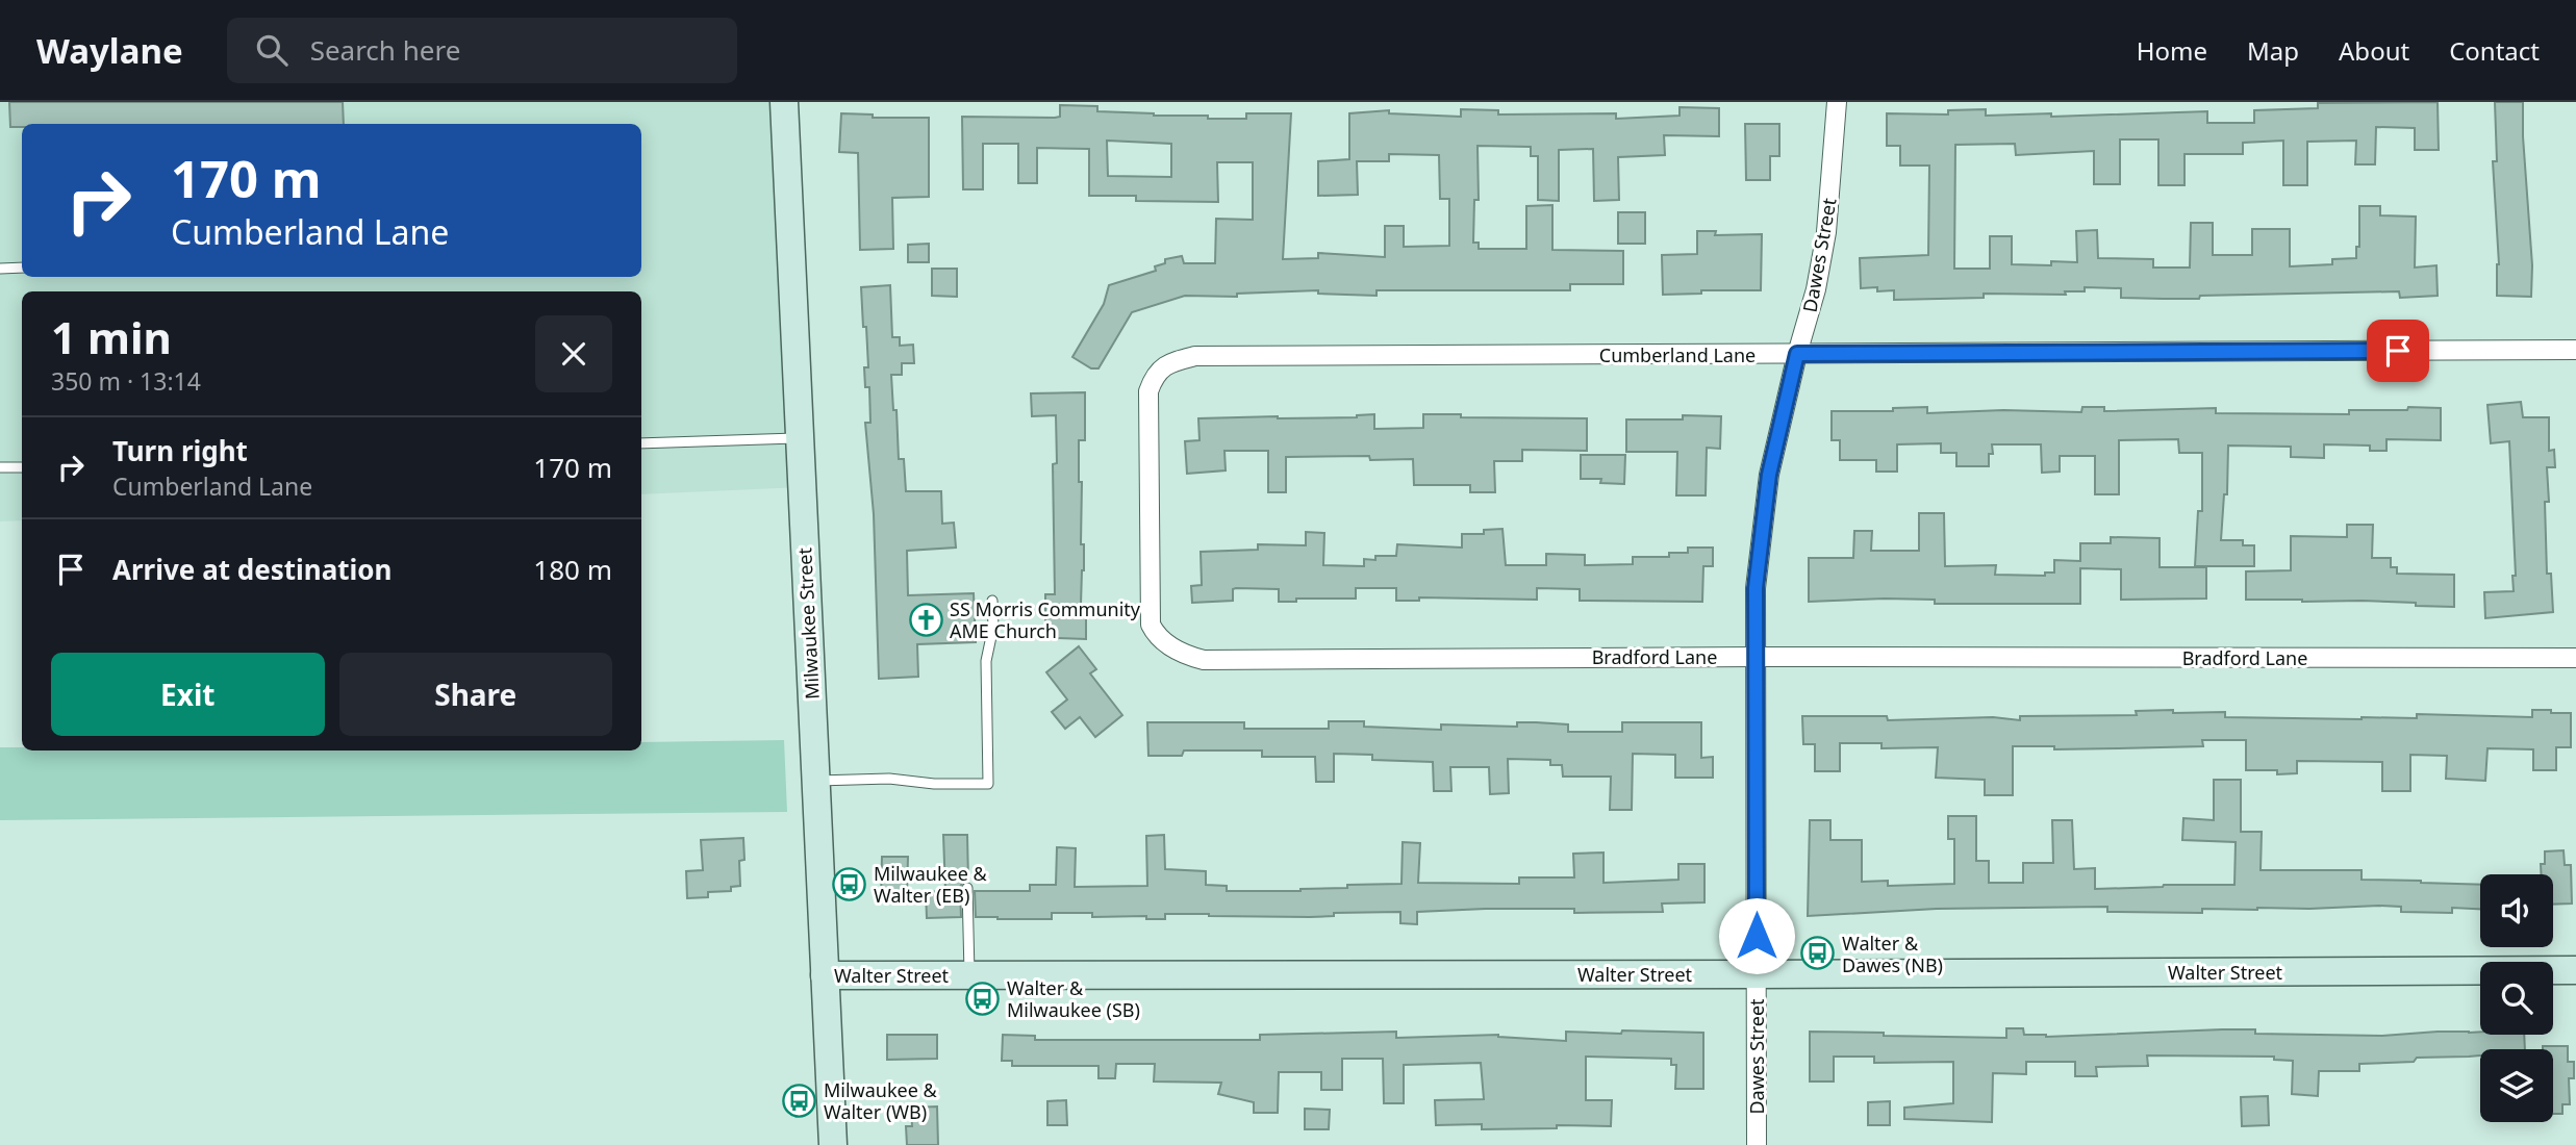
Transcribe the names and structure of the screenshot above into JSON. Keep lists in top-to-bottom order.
{
  "streets": {
    "street": [
      "Dawes Street",
      "Cumberland Lane",
      "Milwaukee Street",
      "Bradford Lane",
      "Walter Street"
    ]
  },
  "crossings": [
    ["Dawes Street", "Cumberland Lane"],
    ["Dawes Street", "Bradford Lane"],
    ["Dawes Street", "Walter Street"],
    ["Cumberland Lane", "Bradford Lane"],
    ["Milwaukee Street", "Walter Street"]
  ],
  "places": {
    "church": ["SS Morris Community AME Church"],
    "bus stop": [
      "Milwaukee & Walter (EB)",
      "Walter & Dawes (NB)",
      "Walter & Milwaukee (SB)",
      "Milwaukee & Walter (WB)"
    ]
  },
  "page": {
    "header": "Waylane",
    "search": "Search here",
    "nav": [
      "Home",
      "Map",
      "About",
      "Contact"
    ],
    "turn": ["170 m", "Cumberland Lane"],
    "heading": ["1 min", "350 m · 13:14"],
    "list": [
      {
        "name": "Turn right",
        "note": "Cumberland Lane",
        "value": "170 m"
      },
      {
        "name": "Arrive at destination",
        "value": "180 m"
      }
    ],
    "buttons": ["Exit", "Share"]
  }
}
